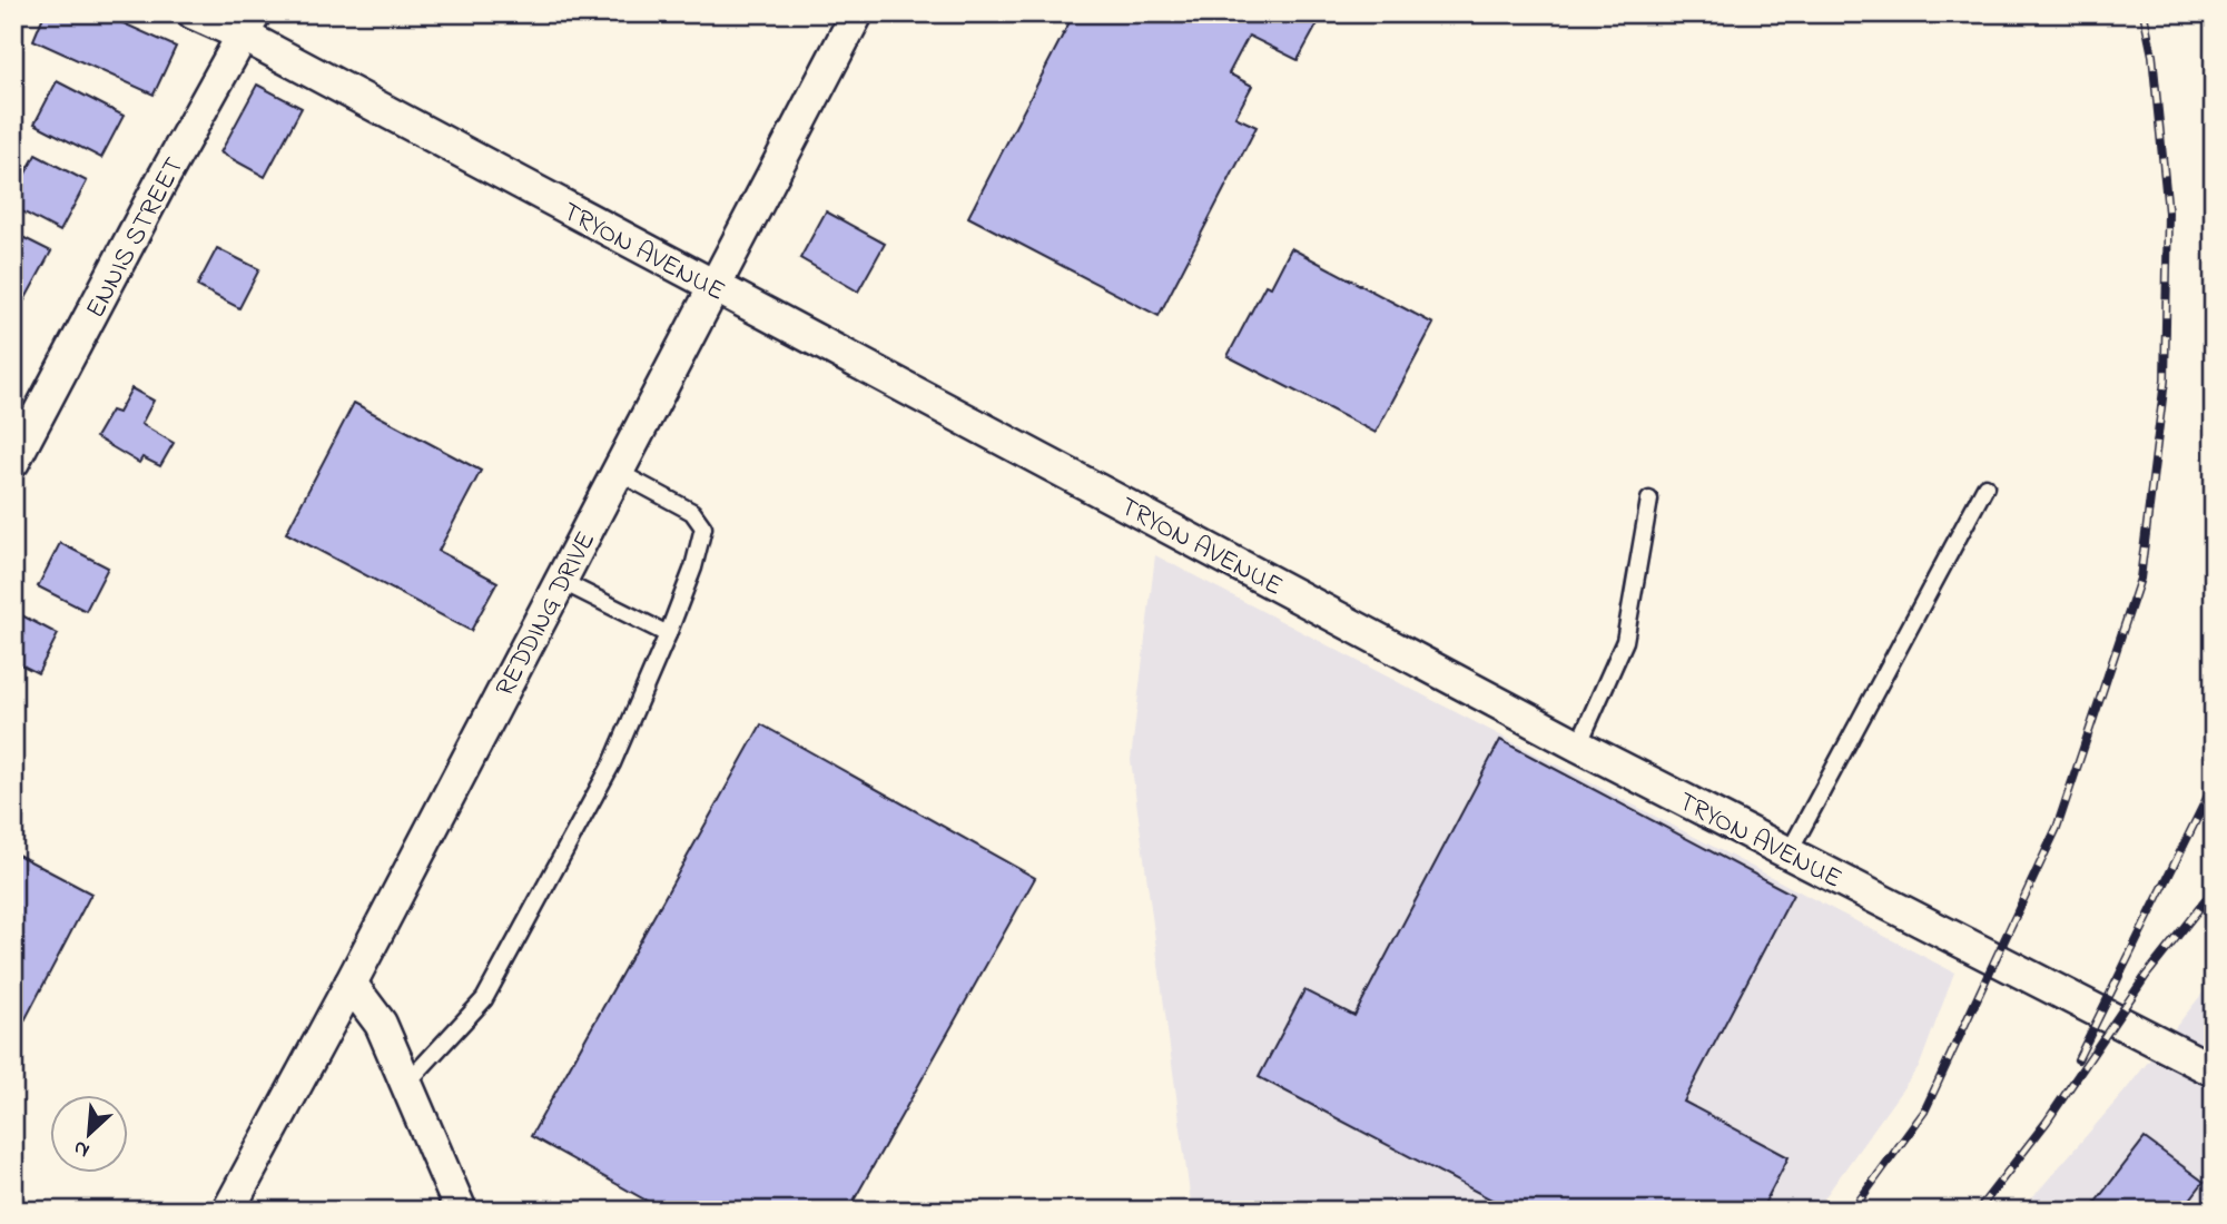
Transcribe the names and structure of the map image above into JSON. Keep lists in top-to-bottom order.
{
  "streets": {
    "street": ["ENNIS STREET", "TRYON AVENUE", "REDDING DRIVE"]
  },
  "crossings": [
    ["ENNIS STREET", "TRYON AVENUE"],
    ["TRYON AVENUE", "REDDING DRIVE"]
  ],
  "north": "bottom left"
}
